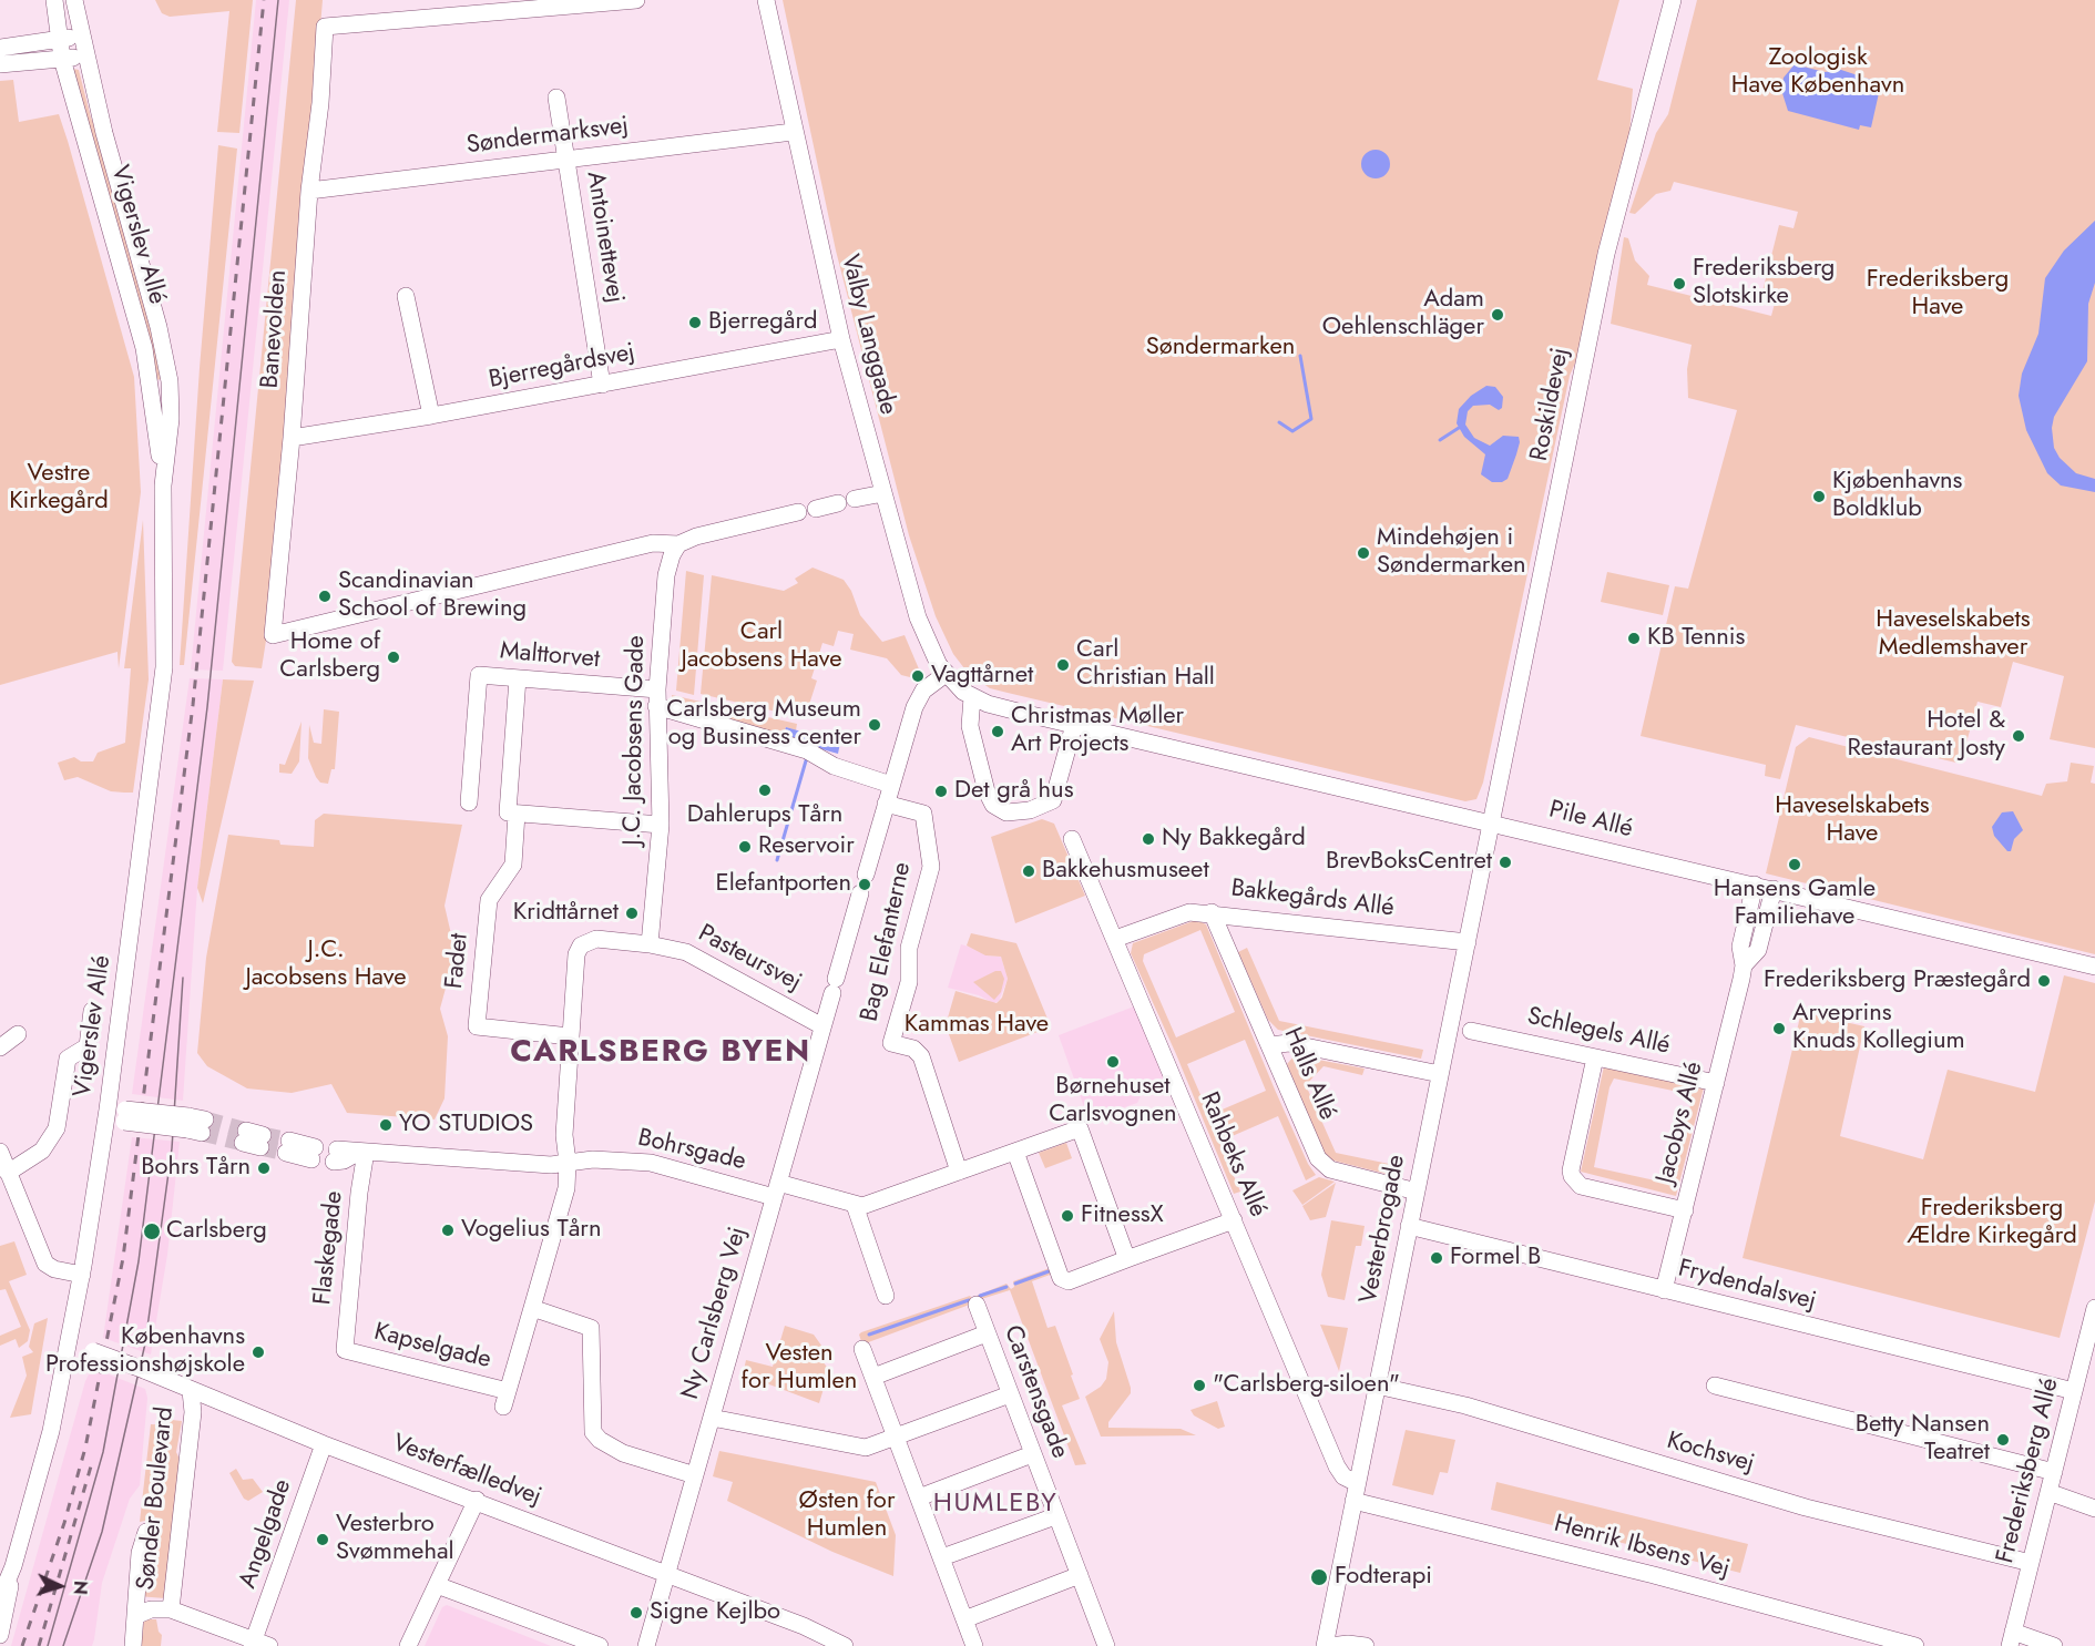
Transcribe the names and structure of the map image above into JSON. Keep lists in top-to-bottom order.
{
  "streets": {
    "street": [
      "Søndermarksvej",
      "Vigerslev Allé",
      "Antoinettevej",
      "Banevolden",
      "Valby Langgade",
      "Bjerregårdsvej",
      "Roskildevej",
      "Malttorvet",
      "J.C. Jacobsens Gade",
      "Pile Allé",
      "Bakkegårds Allé",
      "Bag Elefanterne",
      "Pasteursvej",
      "Fadet",
      "Schlegels Allé",
      "Halls Allé",
      "Jacobys Allé",
      "Bohrsgade",
      "Rahbeks Allé",
      "Vesterbrogade",
      "Flaskegade",
      "Frydendalsvej",
      "Ny Carlsberg Vej",
      "Kapselgade",
      "Carstensgade",
      "Kochsvej",
      "Vesterfælledvej",
      "Frederiksberg Allé",
      "Sønder Boulevard",
      "Angelgade",
      "Henrik Ibsens Vej"
    ]
  },
  "crossings": [
    ["Søndermarksvej", "Antoinettevej"],
    ["Søndermarksvej", "Banevolden"],
    ["Søndermarksvej", "Valby Langgade"],
    ["Vigerslev Allé", "Vesterfælledvej"],
    ["Antoinettevej", "Bjerregårdsvej"],
    ["Banevolden", "Bjerregårdsvej"],
    ["Banevolden", "J.C. Jacobsens Gade"],
    ["Valby Langgade", "Bjerregårdsvej"],
    ["Valby Langgade", "Pile Allé"],
    ["Roskildevej", "Pile Allé"],
    ["Roskildevej", "Vesterbrogade"],
    ["Malttorvet", "J.C. Jacobsens Gade"],
    ["Malttorvet", "Fadet"],
    ["J.C. Jacobsens Gade", "Pasteursvej"],
    ["Pile Allé", "Jacobys Allé"],
    ["Pile Allé", "Vesterbrogade"],
    ["Bakkegårds Allé", "Halls Allé"],
    ["Bakkegårds Allé", "Rahbeks Allé"],
    ["Bakkegårds Allé", "Vesterbrogade"],
    ["Pasteursvej", "Fadet"],
    ["Pasteursvej", "Ny Carlsberg Vej"],
    ["Schlegels Allé", "Jacobys Allé"],
    ["Halls Allé", "Vesterbrogade"],
    ["Jacobys Allé", "Frydendalsvej"],
    ["Bohrsgade", "Flaskegade"],
    ["Bohrsgade", "Ny Carlsberg Vej"],
    ["Rahbeks Allé", "Vesterbrogade"],
    ["Vesterbrogade", "Frydendalsvej"],
    ["Vesterbrogade", "Kochsvej"],
    ["Vesterbrogade", "Henrik Ibsens Vej"],
    ["Flaskegade", "Kapselgade"],
    ["Frydendalsvej", "Frederiksberg Allé"],
    ["Ny Carlsberg Vej", "Vesterfælledvej"],
    ["Kochsvej", "Frederiksberg Allé"],
    ["Vesterfælledvej", "Sønder Boulevard"],
    ["Vesterfælledvej", "Angelgade"]
  ],
  "districts": ["CARLSBERG BYEN", "HUMLEBY"],
  "parks": [
    "Zoologisk Have København",
    "Frederiksberg Have",
    "Søndermarken",
    "Vestre Kirkegård",
    "Haveselskabets Medlemshaver",
    "Carl Jacobsens Have",
    "Haveselskabets Have",
    "J.C. Jacobsens Have",
    "Kammas Have",
    "Frederiksberg Ældre Kirkegård",
    "Vesten for Humlen",
    "Østen for Humlen"
  ],
  "places": [
    "Frederiksberg Slotskirke",
    "Adam Oehlenschläger",
    "Bjerregård",
    "Kjøbenhavns Boldklub",
    "Mindehøjen i Søndermarken",
    "Scandinavian School of Brewing",
    "KB Tennis",
    "Home of Carlsberg",
    "Carl Christian Hall",
    "Vagttårnet",
    "Carlsberg Museum og Business center",
    "Christmas Møller Art Projects",
    "Hotel & Restaurant Josty",
    "Dahlerups Tårn",
    "Det grå hus",
    "Ny Bakkegård",
    "Reservoir",
    "BrevBoksCentret",
    "Hansens Gamle Familiehave",
    "Bakkehusmuseet",
    "Elefantporten",
    "Kridttårnet",
    "Frederiksberg Præstegård",
    "Arveprins Knuds Kollegium",
    "Børnehuset Carlsvognen",
    "YO STUDIOS",
    "Bohrs Tårn",
    "FitnessX",
    "Vogelius Tårn",
    "Carlsberg",
    "Formel B",
    "Københavns Professionshøjskole",
    "\"Carlsberg-siloen\"",
    "Betty Nansen Teatret",
    "Vesterbro Svømmehal",
    "Fodterapi",
    "Signe Kejlbo"
  ],
  "north": "right"
}
